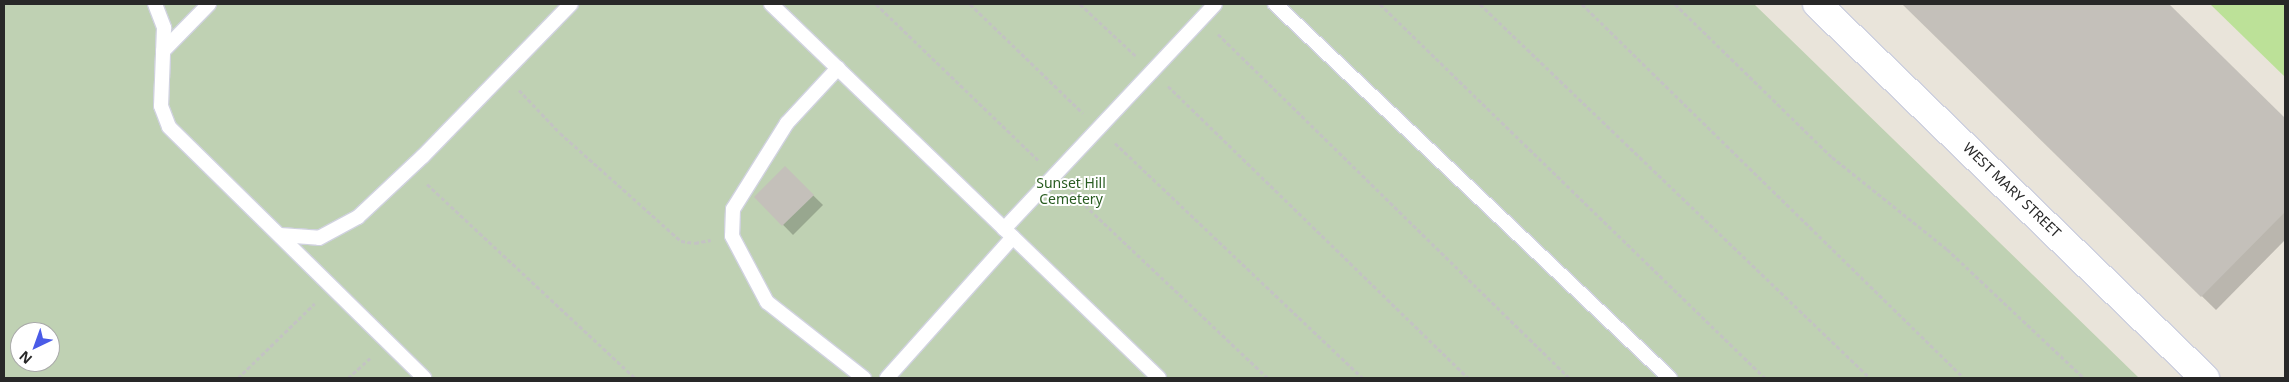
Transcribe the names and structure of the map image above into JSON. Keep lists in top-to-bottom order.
{
  "streets": {
    "street": ["WEST MARY STREET"]
  },
  "parks": ["Sunset Hill Cemetery"],
  "north": "bottom left"
}
